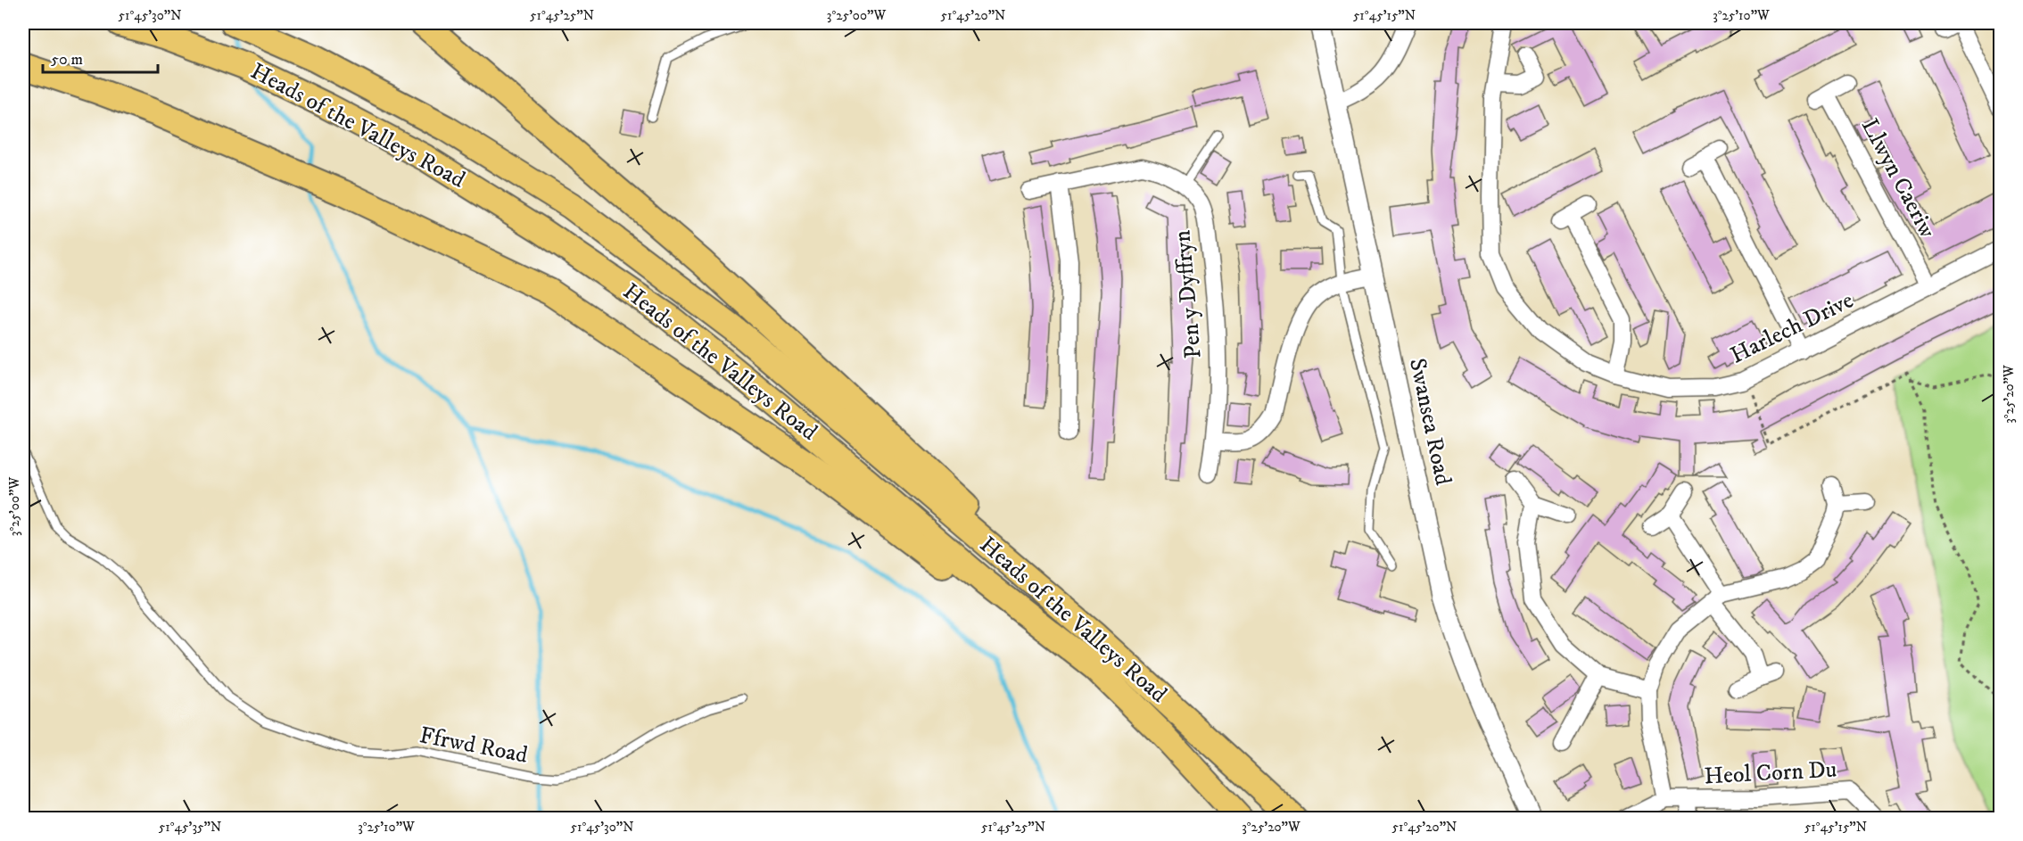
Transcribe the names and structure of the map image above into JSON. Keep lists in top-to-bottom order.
{
  "streets": {
    "highway": ["Heads of the Valleys Road"],
    "street": [
      "Llwyn Caeriw",
      "Pen y Dyffryn",
      "Harlech Drive",
      "Swansea Road",
      "Heol Corn Du"
    ],
    "lane": ["Ffrwd Road"]
  },
  "crossings": [
    ["Llwyn Caeriw", "Harlech Drive"]
  ],
  "scale_bar": "50 m",
  "coordinates": [
    "51°45'30\"N",
    "51°45'25\"N",
    "3°25'00\"W",
    "51°45'20\"N",
    "51°45'15\"N",
    "3°25'10\"W",
    "3°25'20\"W",
    "51°45'35\"N"
  ]
}
